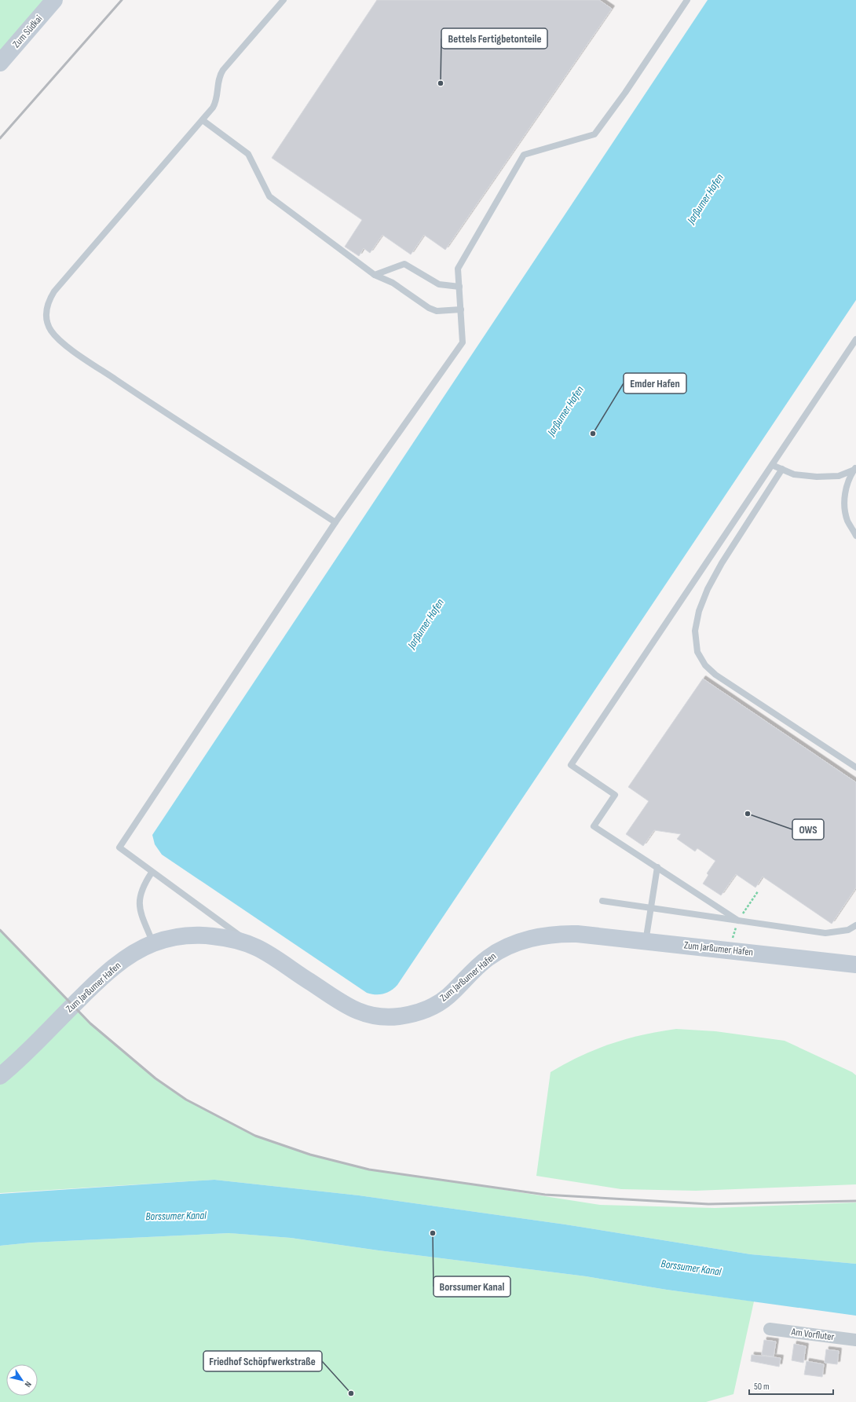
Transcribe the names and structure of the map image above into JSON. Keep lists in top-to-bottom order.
{
  "streets": {
    "street": ["Zum Südkai", "Zum Jarßumer Hafen", "Am Vorfluter"]
  },
  "water": ["Jarßumer Hafen", "Borssumer Kanal"],
  "places": [
    "Bettels Fertigbetonteile",
    "Emder Hafen",
    "OWS",
    "Borssumer Kanal",
    "Friedhof Schöpfwerkstraße"
  ],
  "scale_bar": "50 m",
  "north": "bottom right"
}
